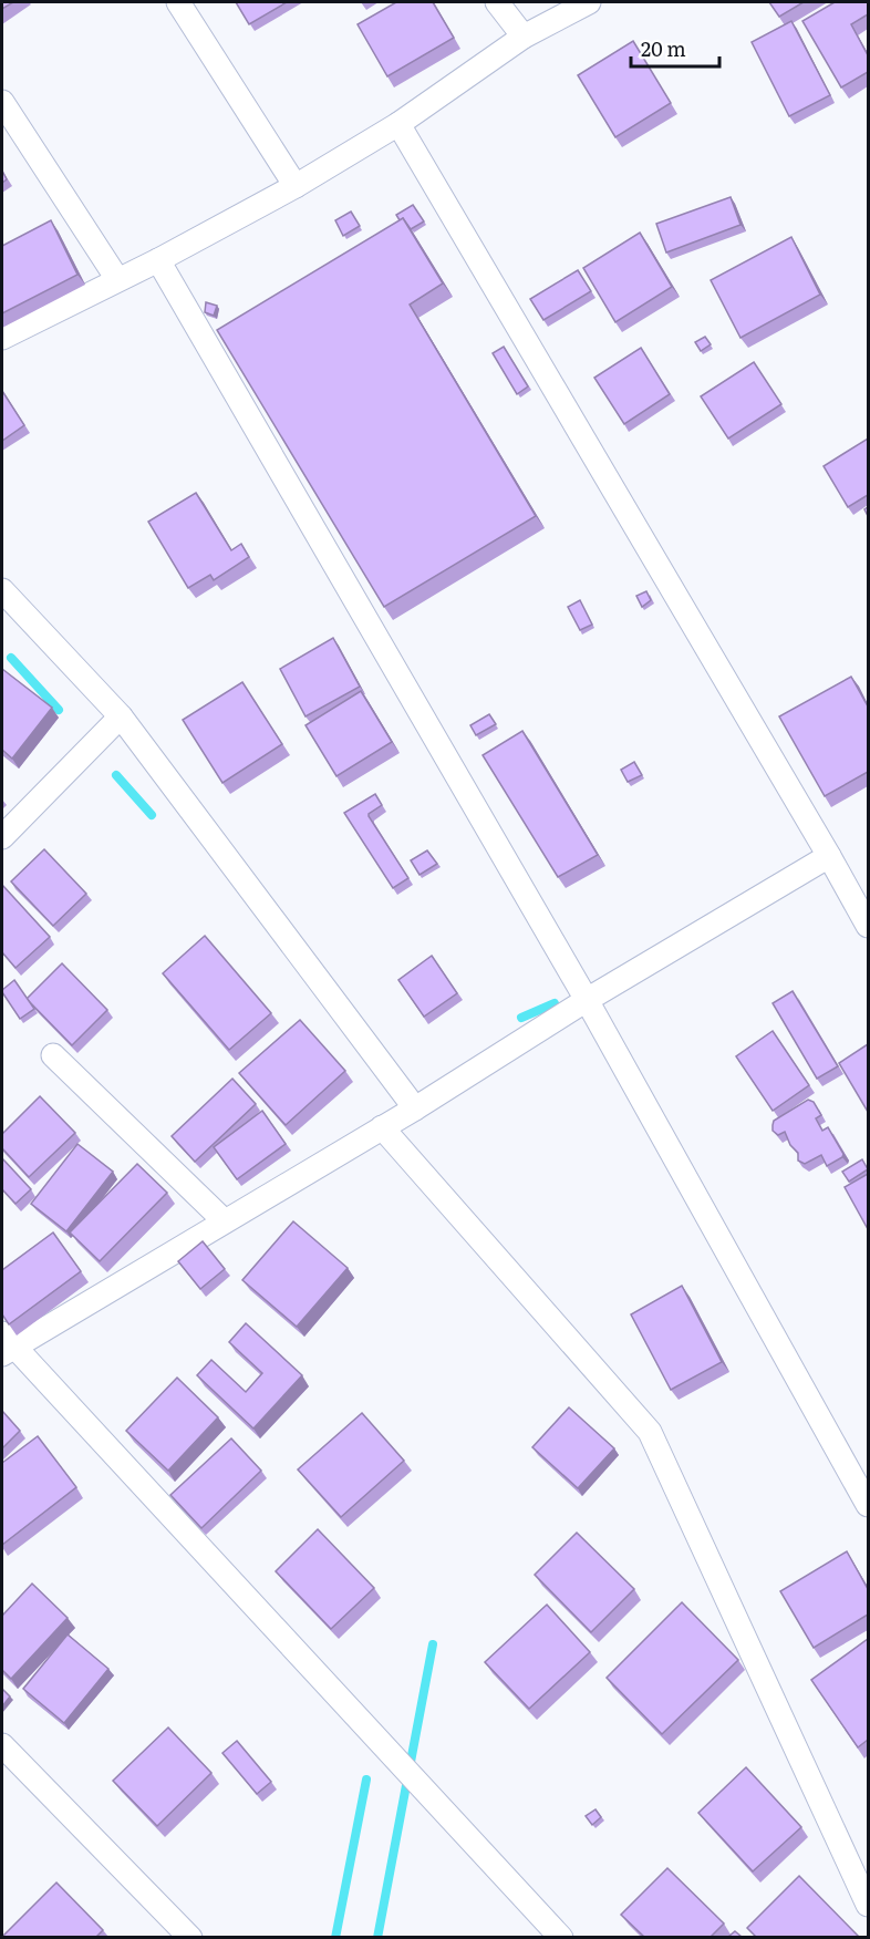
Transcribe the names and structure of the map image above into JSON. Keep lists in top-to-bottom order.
{
  "scale_bar": "20 m"
}
